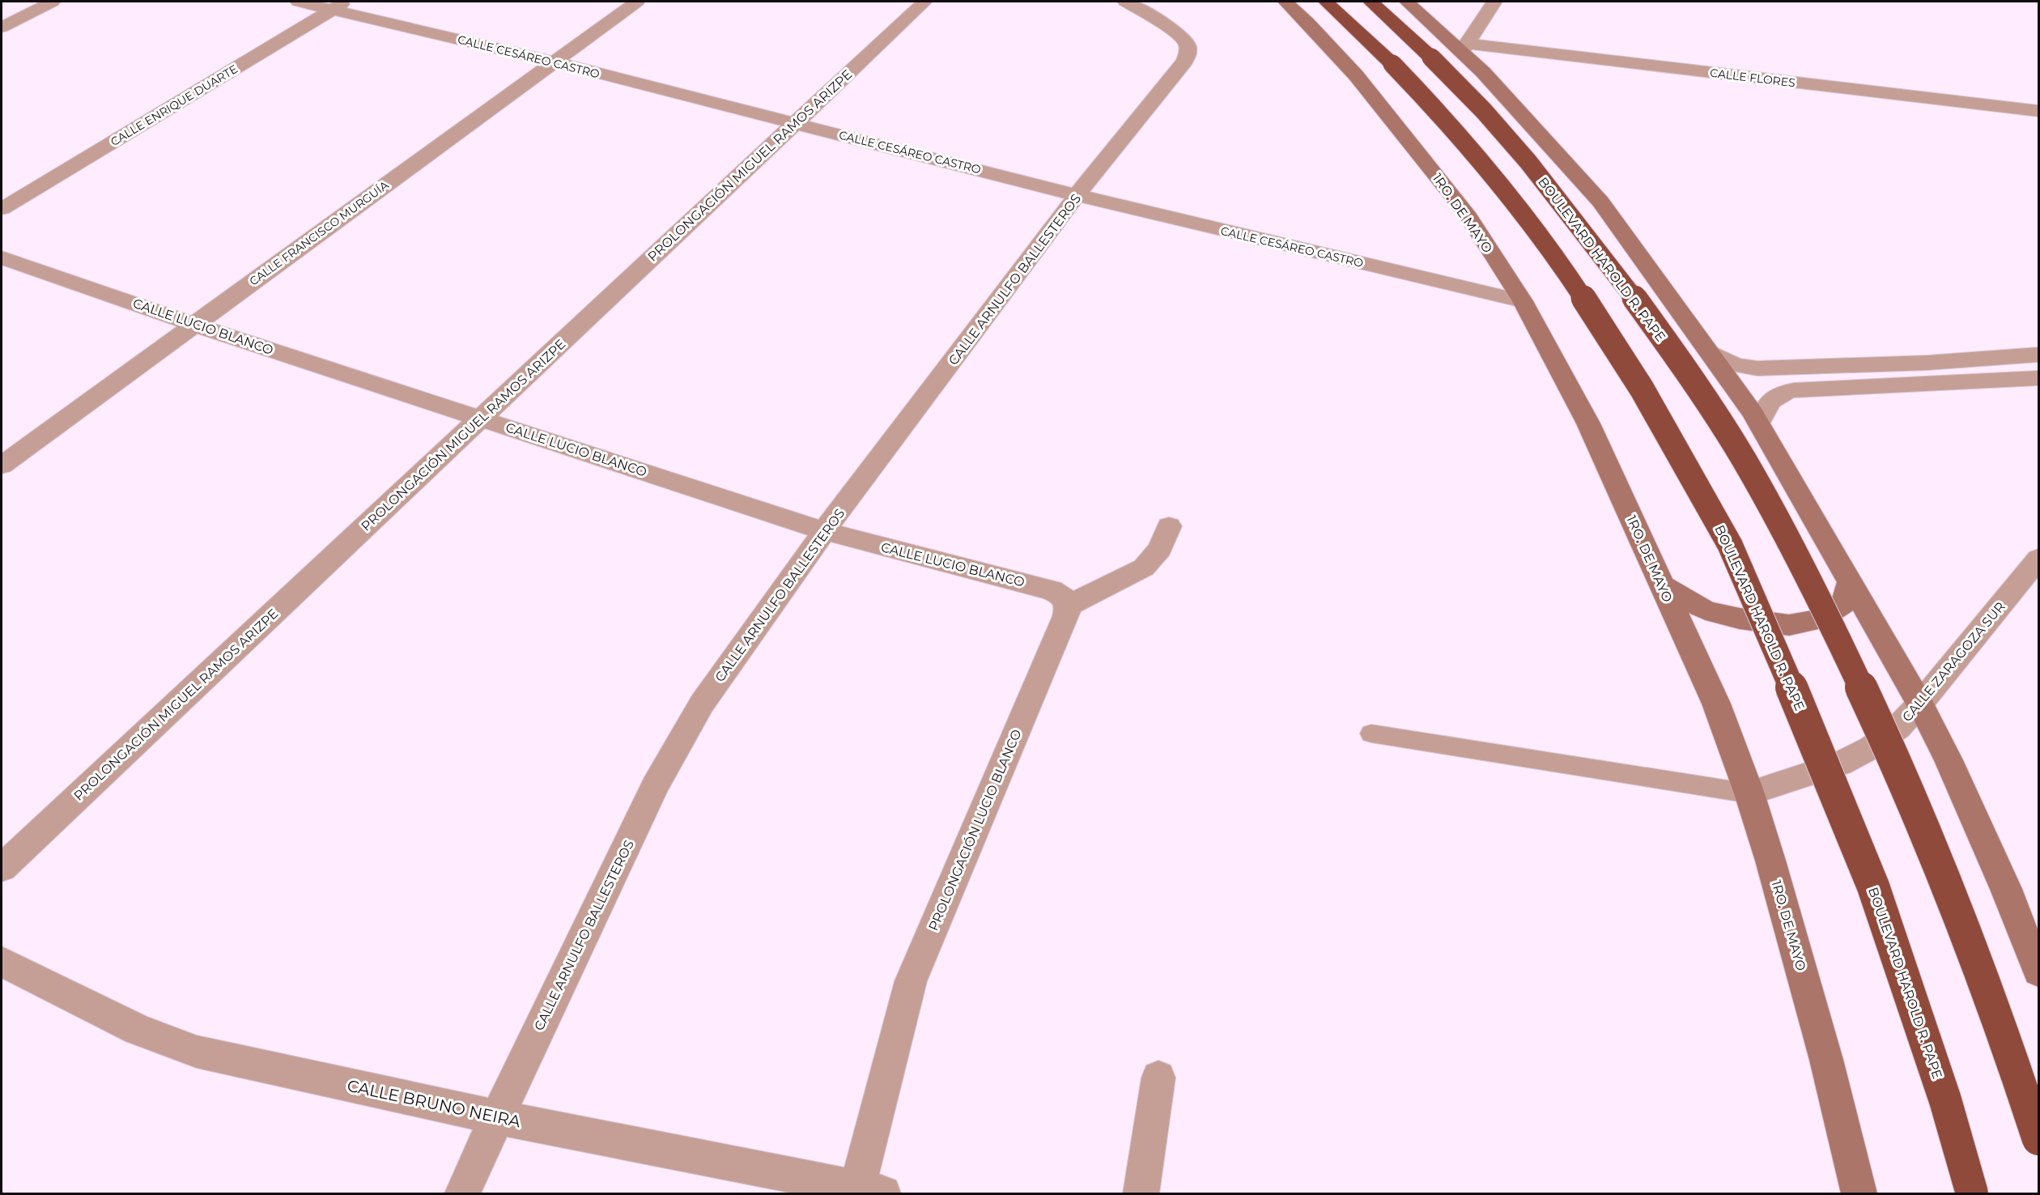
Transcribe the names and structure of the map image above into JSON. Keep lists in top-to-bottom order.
{
  "streets": {
    "highway": ["BOULEVARD HAROLD R. PAPE"],
    "main road": ["1RO. DE MAYO"],
    "street": [
      "CALLE CESÁREO CASTRO",
      "CALLE FLORES",
      "CALLE ENRIQUE DUARTE",
      "PROLONGACIÓN MIGUEL RAMOS ARIZPE",
      "CALLE FRANCISCO MURGUÍA",
      "CALLE ARNULFO BALLESTEROS",
      "CALLE LUCIO BLANCO",
      "CALLE ZARAGOZA SUR",
      "PROLONGACIÓN LUCIO BLANCO",
      "CALLE BRUNO NEIRA"
    ]
  },
  "crossings": [
    ["CALLE CESÁREO CASTRO", "CALLE ENRIQUE DUARTE"],
    ["CALLE CESÁREO CASTRO", "PROLONGACIÓN MIGUEL RAMOS ARIZPE"],
    ["CALLE CESÁREO CASTRO", "1RO. DE MAYO"],
    ["CALLE CESÁREO CASTRO", "CALLE FRANCISCO MURGUÍA"],
    ["CALLE CESÁREO CASTRO", "CALLE ARNULFO BALLESTEROS"],
    ["PROLONGACIÓN MIGUEL RAMOS ARIZPE", "CALLE LUCIO BLANCO"],
    ["1RO. DE MAYO", "CALLE ZARAGOZA SUR"],
    ["CALLE FRANCISCO MURGUÍA", "CALLE LUCIO BLANCO"],
    ["CALLE ARNULFO BALLESTEROS", "CALLE LUCIO BLANCO"],
    ["CALLE ARNULFO BALLESTEROS", "CALLE BRUNO NEIRA"],
    ["CALLE LUCIO BLANCO", "PROLONGACIÓN LUCIO BLANCO"],
    ["PROLONGACIÓN LUCIO BLANCO", "CALLE BRUNO NEIRA"]
  ]
}
